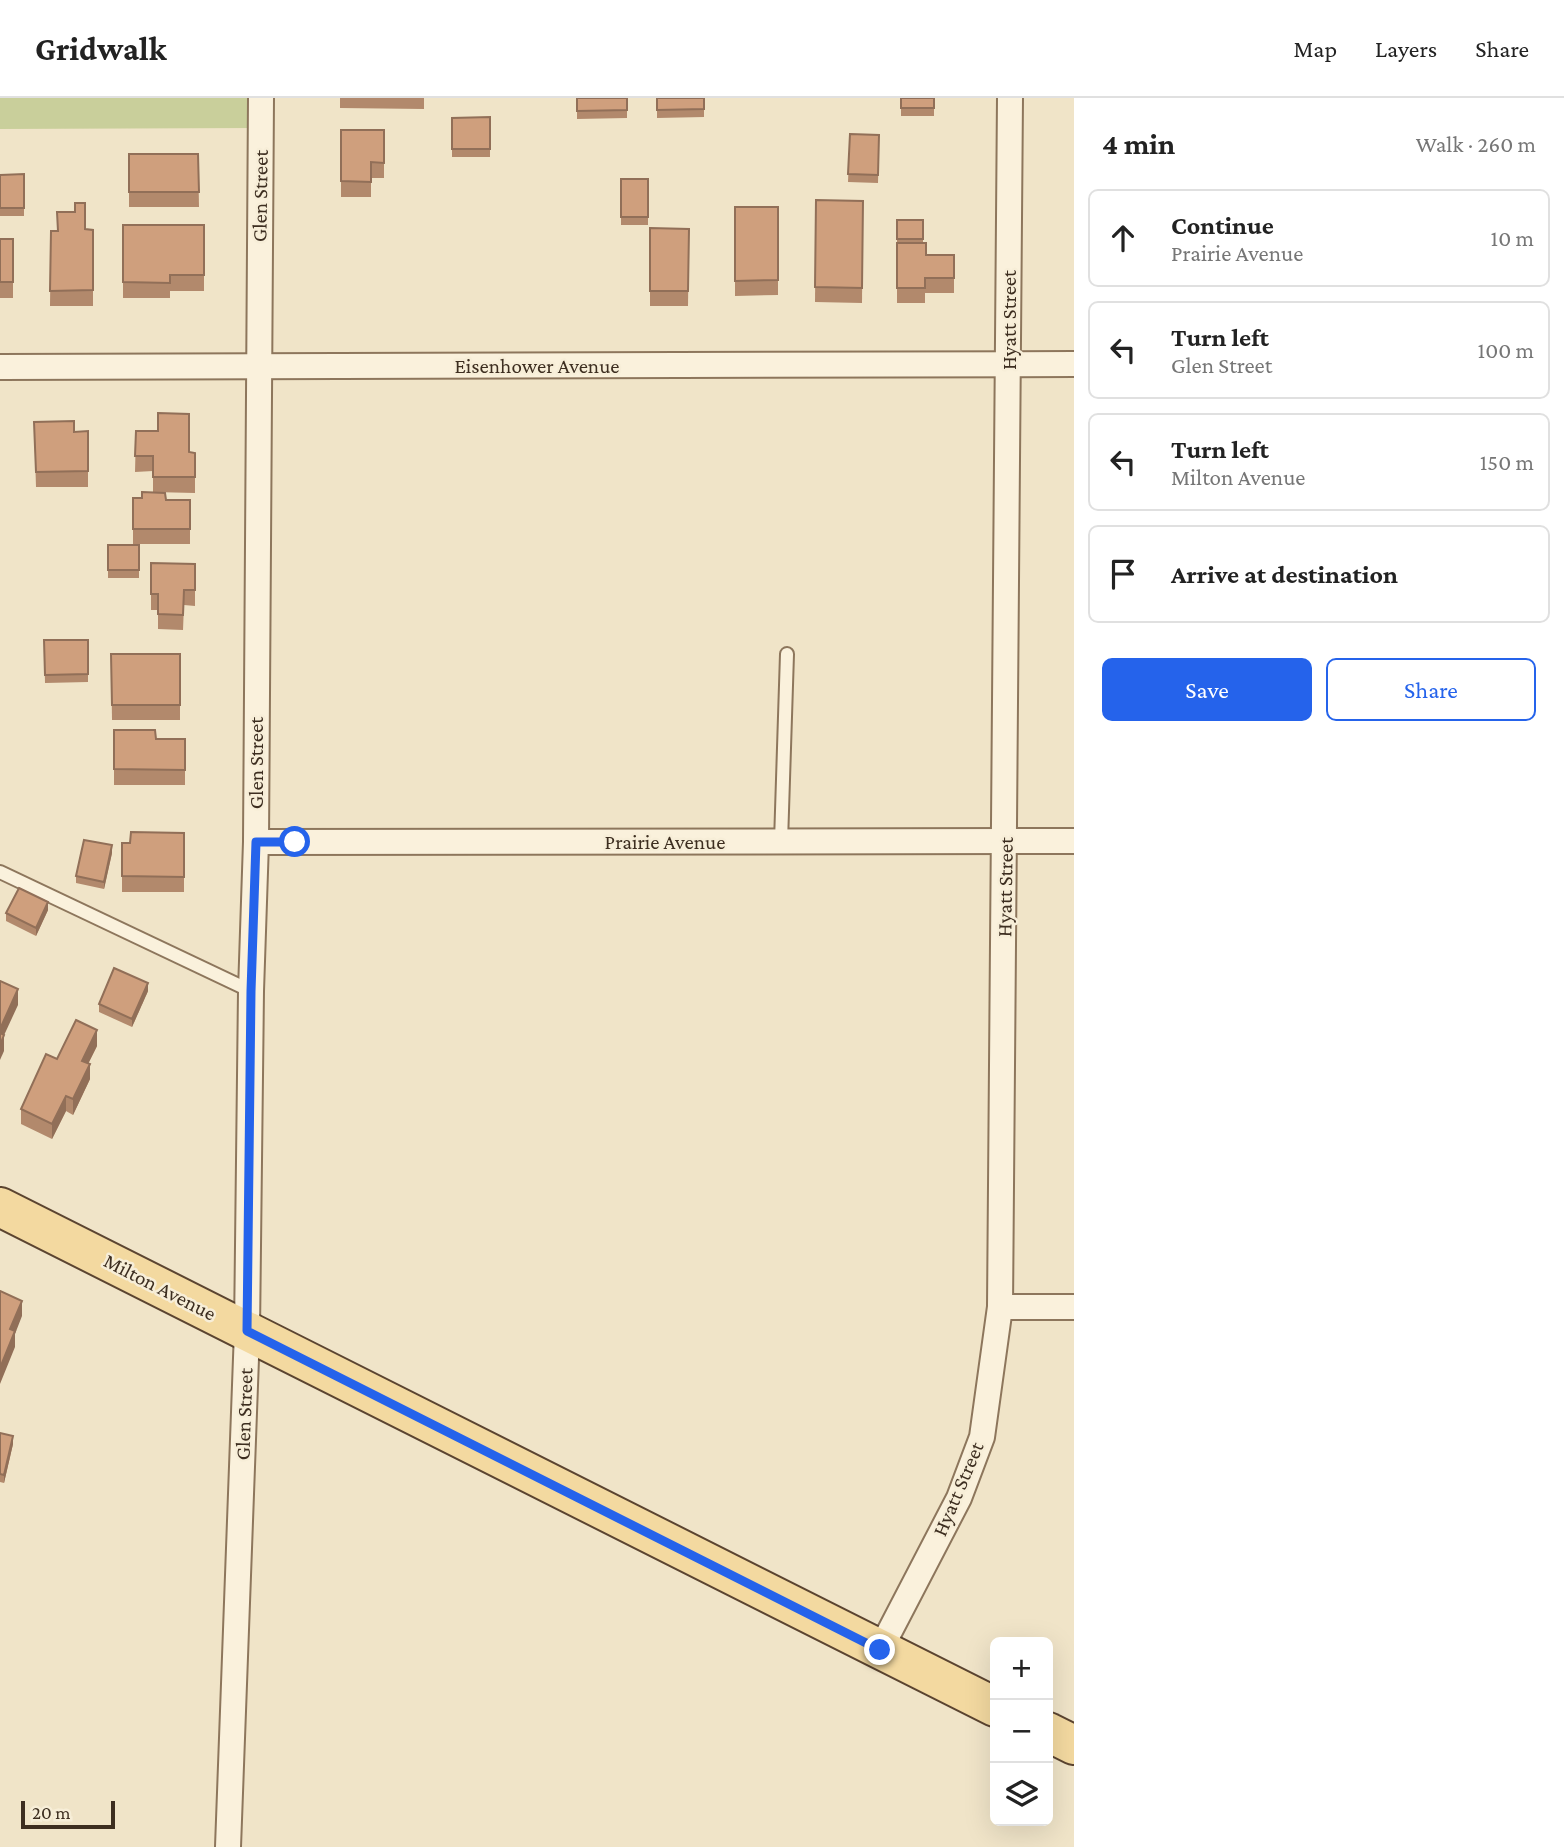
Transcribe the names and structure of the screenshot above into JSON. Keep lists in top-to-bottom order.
{
  "streets": {
    "main road": ["Milton Avenue"],
    "street": [
      "Glen Street",
      "Hyatt Street",
      "Eisenhower Avenue",
      "Prairie Avenue"
    ]
  },
  "crossings": [
    ["Glen Street", "Eisenhower Avenue"],
    ["Glen Street", "Prairie Avenue"],
    ["Glen Street", "Milton Avenue"],
    ["Hyatt Street", "Eisenhower Avenue"],
    ["Hyatt Street", "Prairie Avenue"],
    ["Hyatt Street", "Milton Avenue"]
  ],
  "scale_bar": "20 m",
  "page": {
    "header": "Gridwalk",
    "nav": ["Map", "Layers", "Share"],
    "heading": ["4 min", "Walk · 260 m"],
    "list": [
      ["Continue", "Prairie Avenue", "10 m"],
      ["Turn left", "Glen Street", "100 m"],
      ["Turn left", "Milton Avenue", "150 m"],
      "Arrive at destination"
    ],
    "buttons": ["Save", "Share"],
    "map_buttons": ["+", "−"],
    "scale": "20 m"
  }
}
